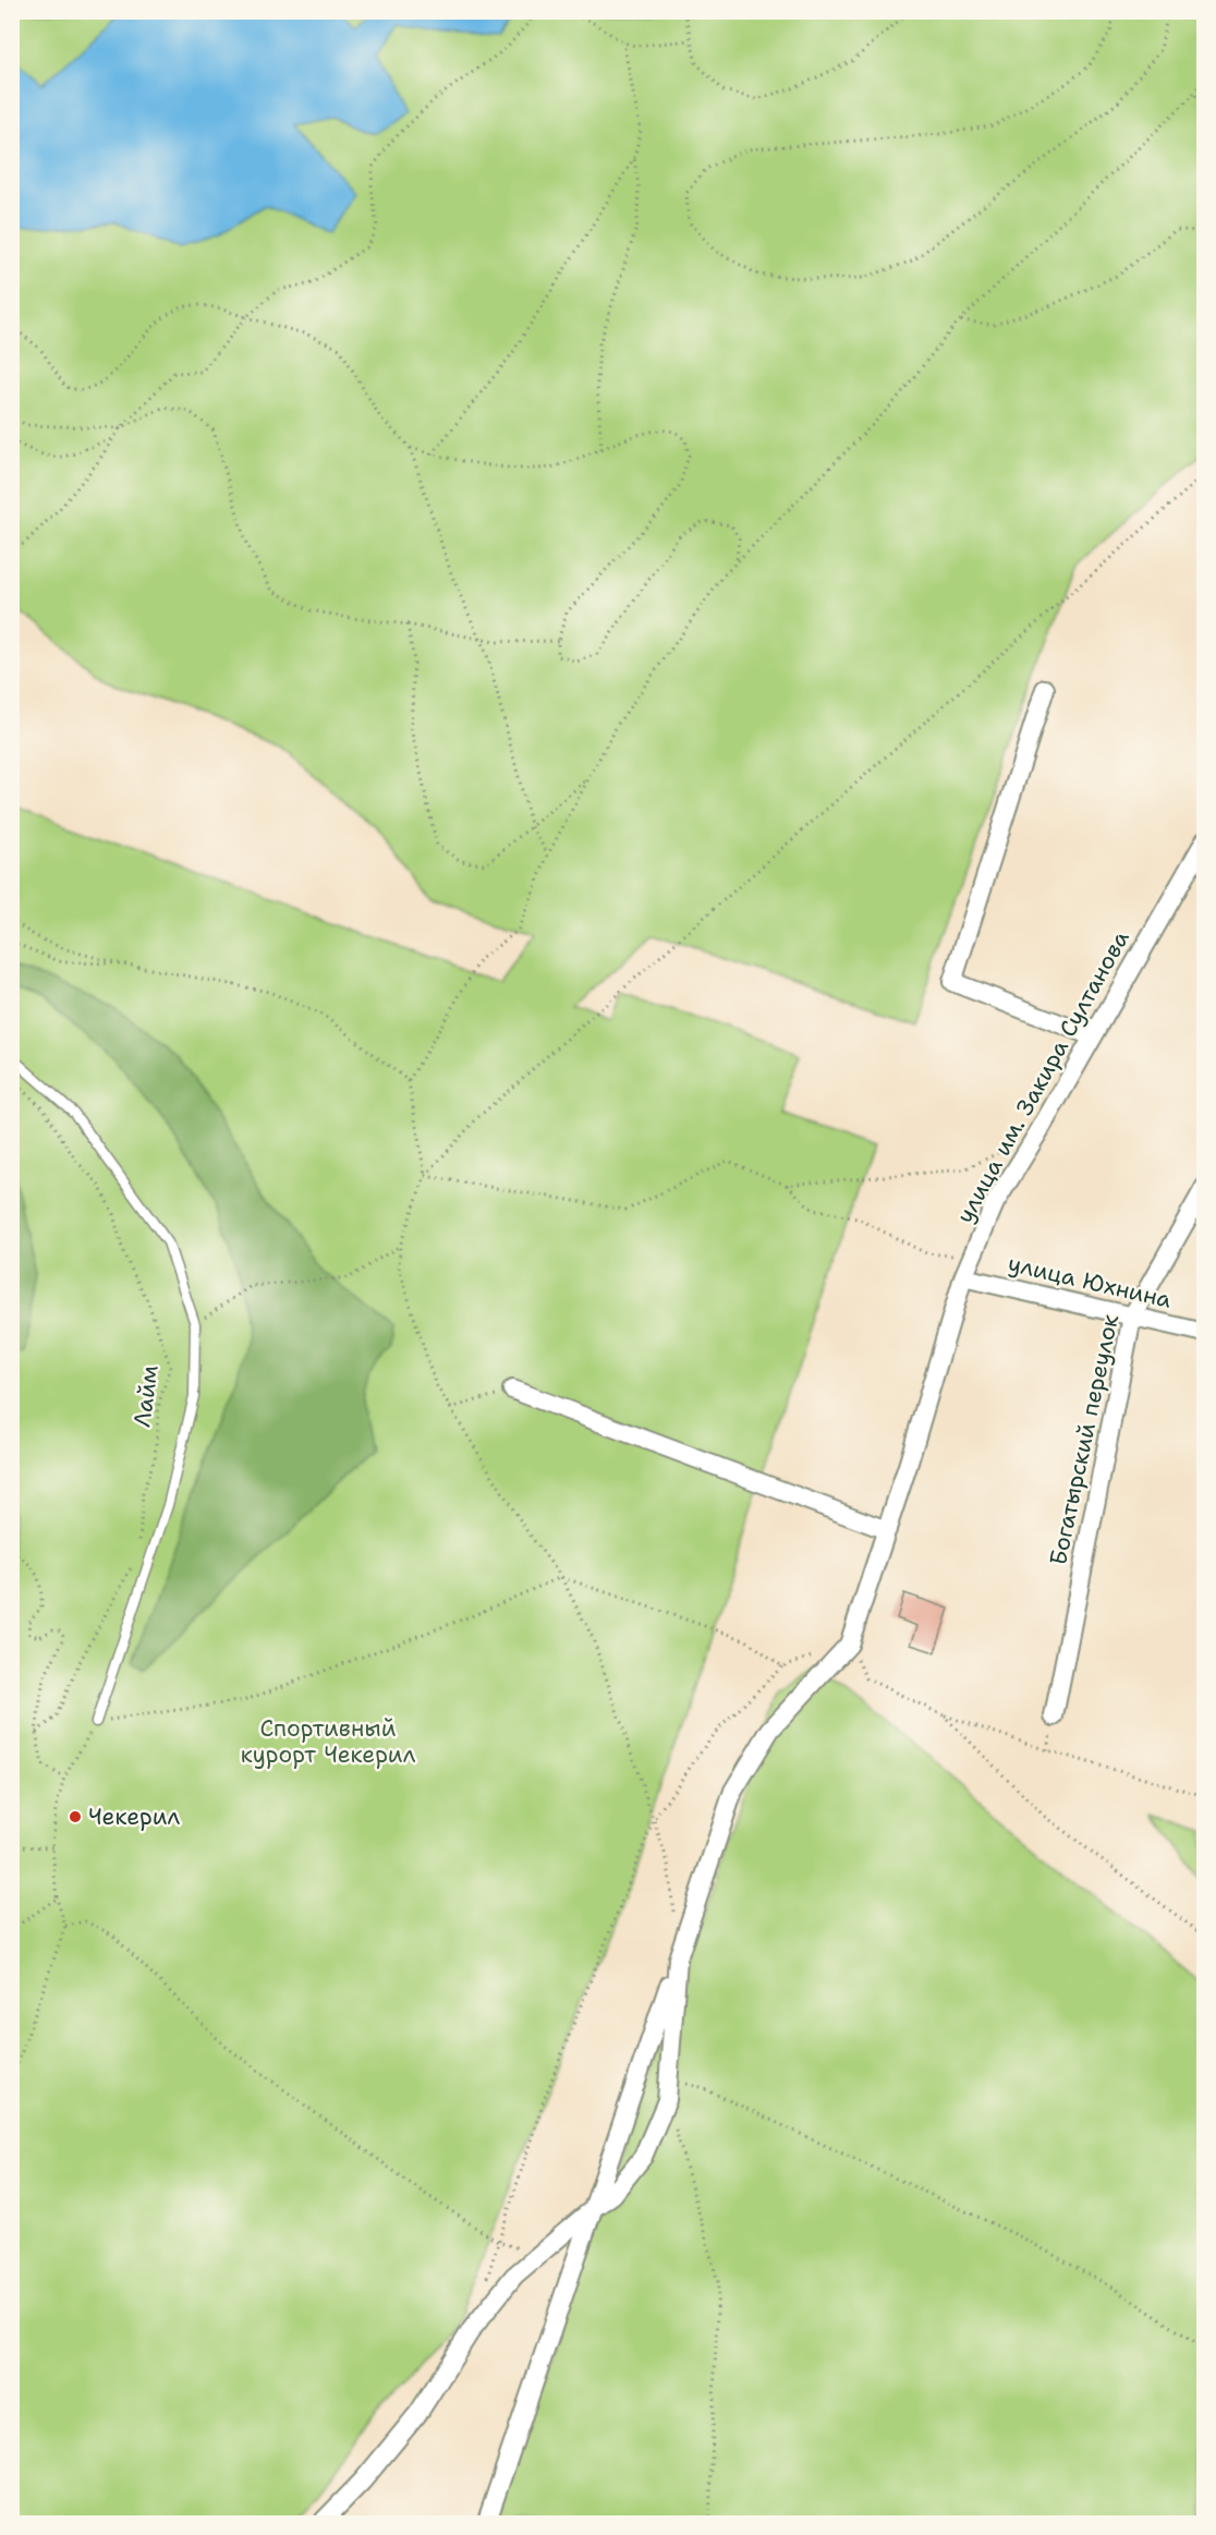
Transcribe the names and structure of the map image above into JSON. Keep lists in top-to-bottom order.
{
  "streets": {
    "street": ["улица им. Закира Султанова", "улица Юхнина", "Богатырский переулок"],
    "path": ["Лайм"]
  },
  "crossings": [
    ["улица им. Закира Султанова", "улица Юхнина"],
    ["улица Юхнина", "Богатырский переулок"]
  ],
  "parks": ["Спортивный курорт Чекерил"],
  "places": ["Чекерил"]
}
